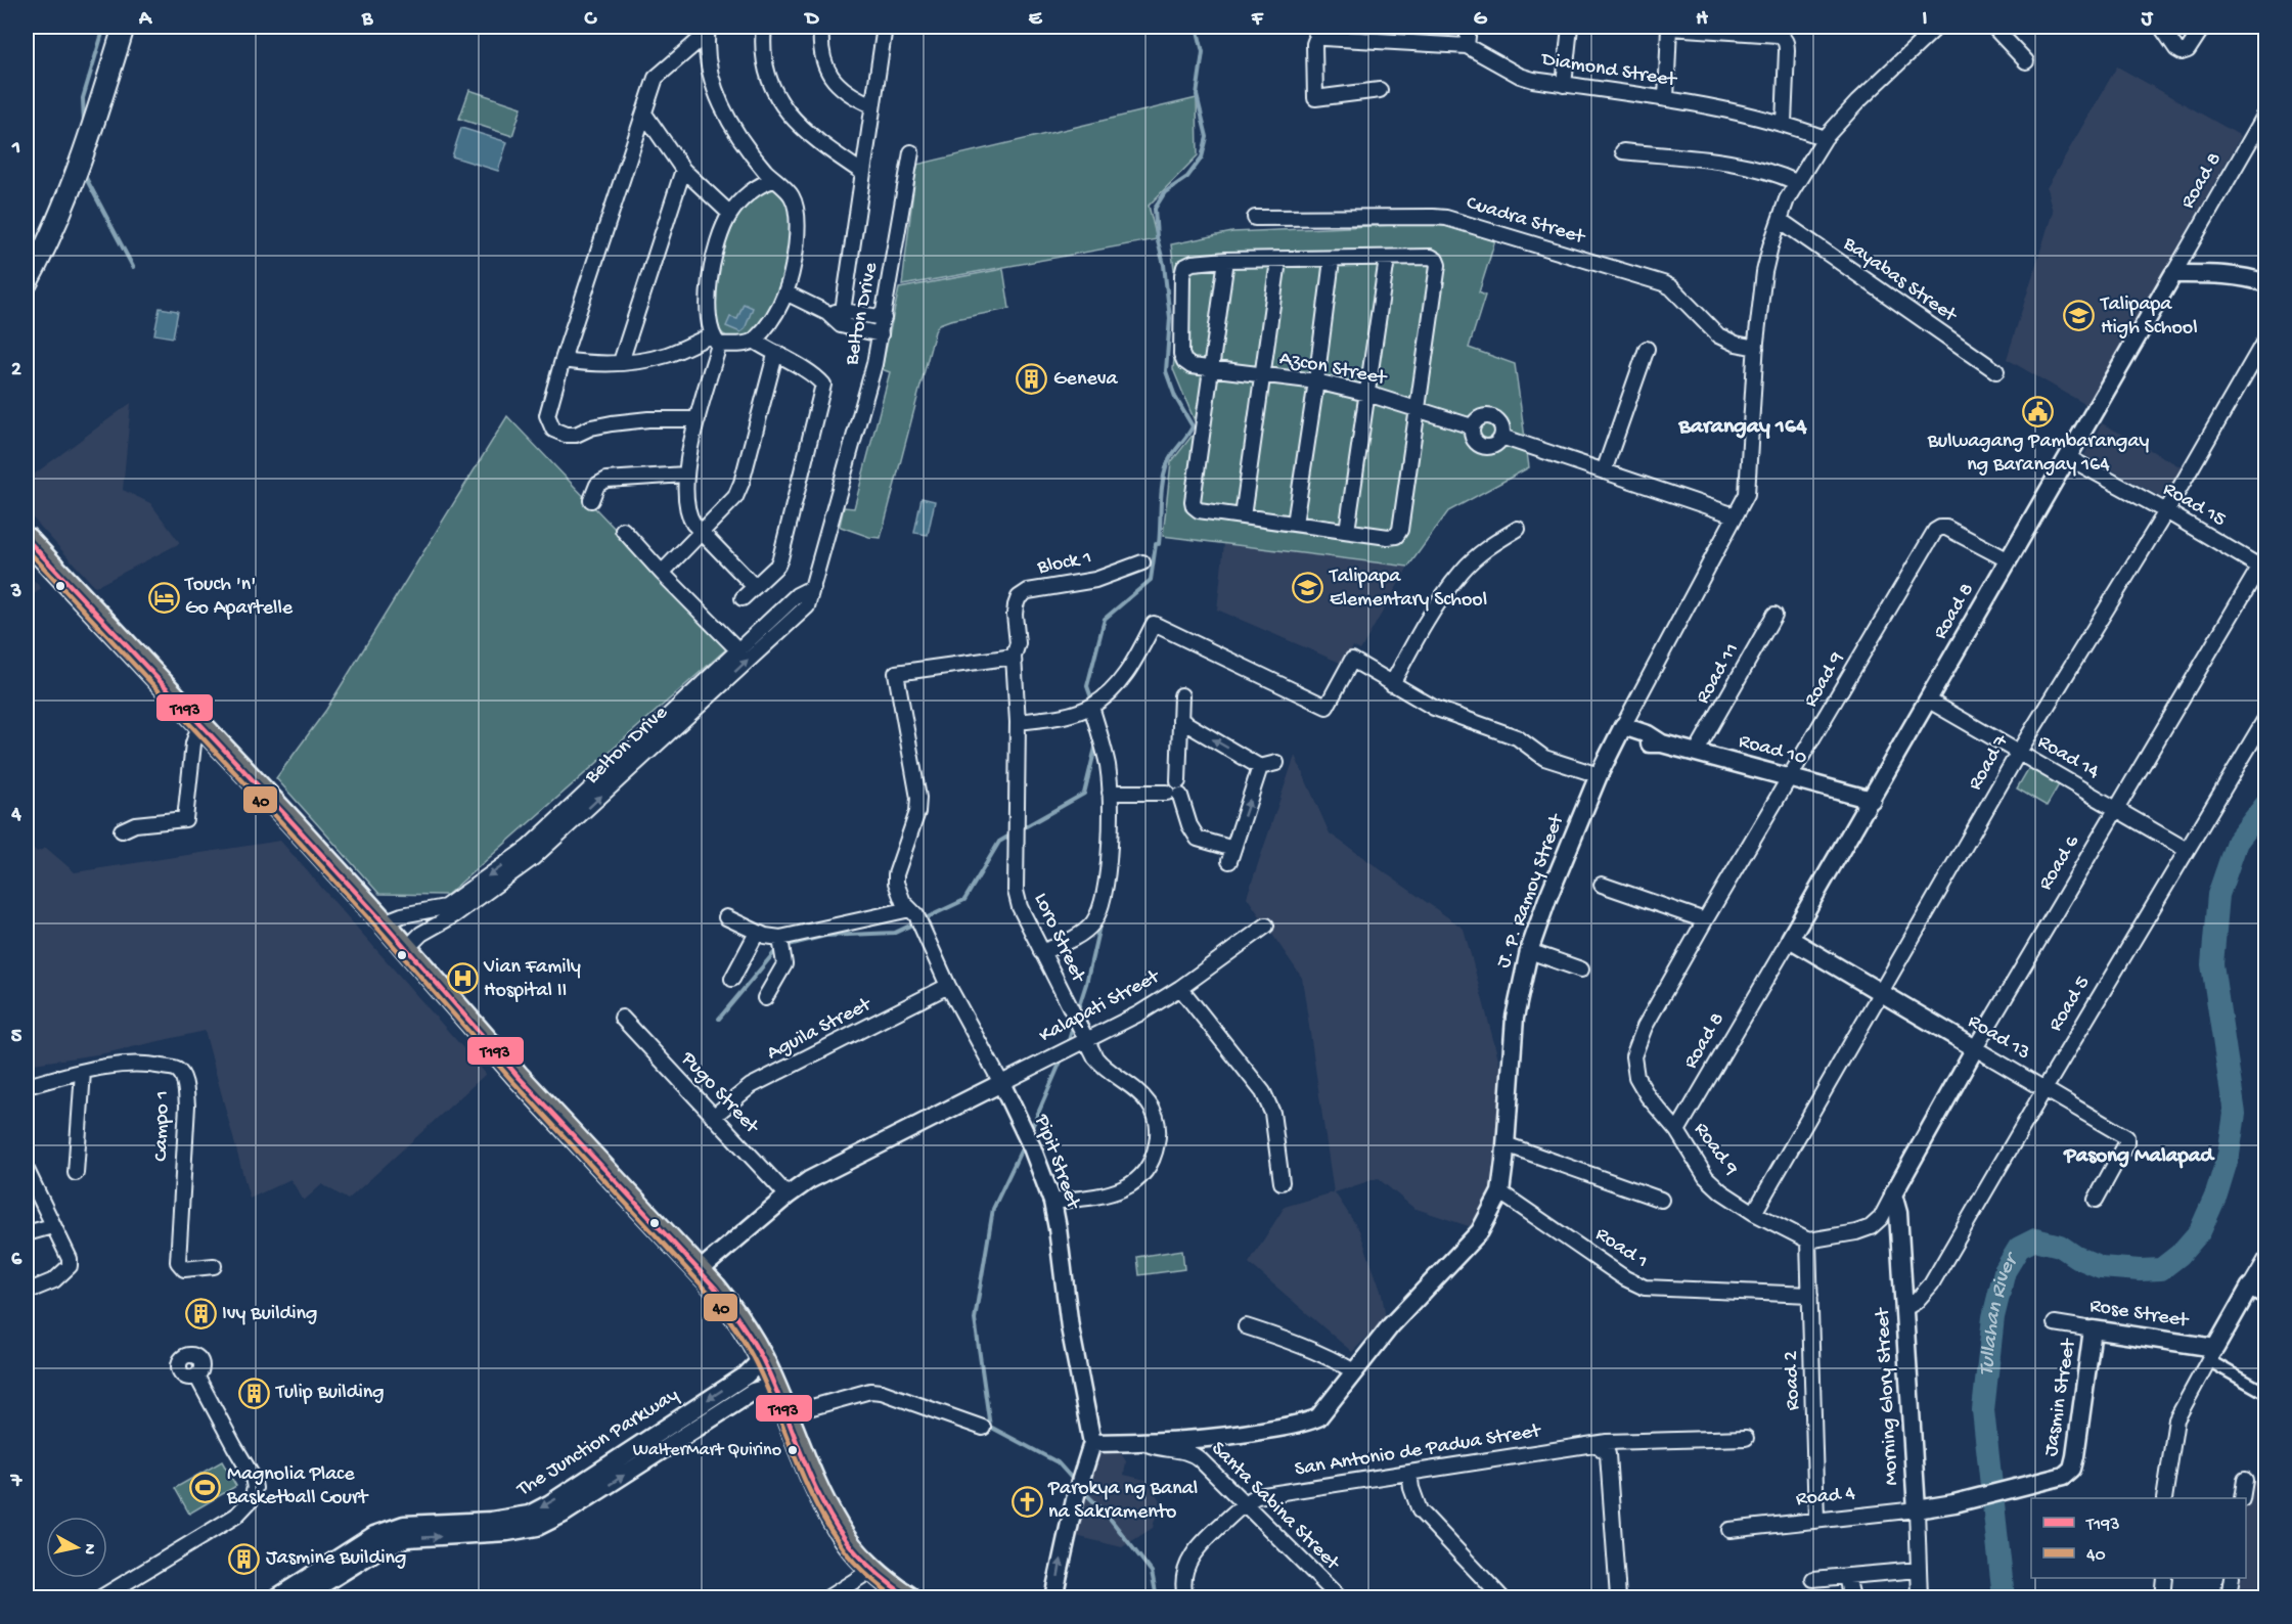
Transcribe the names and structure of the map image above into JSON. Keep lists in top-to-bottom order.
{
  "streets": {
    "street": [
      "Diamond Street",
      "Road 8",
      "Cuadra Street",
      "Bayabas Street",
      "Belton Drive",
      "Azcon Street",
      "Road 15",
      "Block 1",
      "Road 11",
      "Road 9",
      "Road 10",
      "Road 14",
      "Road 7",
      "Road 6",
      "J. P. Ramoy Street",
      "Loro Street",
      "Road 5",
      "Kalapati Street",
      "Aguila Street",
      "Road 13",
      "Pugo Street",
      "Campo 1",
      "Pipit Street",
      "Road 1",
      "Rose Street",
      "Road 2",
      "Morning Glory Street",
      "Jasmin Street",
      "The Junction Parkway",
      "San Antonio de Padua Street",
      "Road 4",
      "Santa Sabina Street"
    ]
  },
  "crossings": [
    ["Diamond Street", "J. P. Ramoy Street"],
    ["Road 8", "Road 15"],
    ["Road 8", "Road 9"],
    ["Road 8", "Road 10"],
    ["Road 8", "Road 14"],
    ["Road 8", "Road 13"],
    ["Cuadra Street", "J. P. Ramoy Street"],
    ["Bayabas Street", "J. P. Ramoy Street"],
    ["Road 15", "Road 7"],
    ["Road 15", "Road 6"],
    ["Block 1", "Loro Street"],
    ["Block 1", "Pipit Street"],
    ["Road 11", "Road 10"],
    ["Road 9", "Road 10"],
    ["Road 9", "Road 7"],
    ["Road 9", "Road 2"],
    ["Road 10", "J. P. Ramoy Street"],
    ["Road 14", "Road 7"],
    ["Road 14", "Road 6"],
    ["Road 14", "Road 5"],
    ["Road 7", "Road 13"],
    ["Road 6", "Road 13"],
    ["Road 6", "Morning Glory Street"],
    ["J. P. Ramoy Street", "Pipit Street"],
    ["J. P. Ramoy Street", "Road 1"],
    ["J. P. Ramoy Street", "Santa Sabina Street"],
    ["Loro Street", "Kalapati Street"],
    ["Loro Street", "Pipit Street"],
    ["Road 5", "Road 13"],
    ["Road 5", "Morning Glory Street"],
    ["Kalapati Street", "Pugo Street"],
    ["Kalapati Street", "Pipit Street"],
    ["Aguila Street", "Pugo Street"],
    ["Aguila Street", "Pipit Street"],
    ["Road 1", "Road 2"],
    ["Rose Street", "Jasmin Street"],
    ["Road 2", "Road 4"],
    ["Morning Glory Street", "Road 4"],
    ["Jasmin Street", "Road 4"],
    ["San Antonio de Padua Street", "Santa Sabina Street"]
  ],
  "districts": ["Barangay 164", "Pasong Malapad"],
  "water": ["Tullahan River"],
  "places": {
    "school or university": ["Talipapa High School", "Talipapa Elementary School"],
    "building": [
      "Geneva",
      "Ivy Building",
      "Tulip Building",
      "Jasmine Building"
    ],
    "public building": ["Bulwagang Pambarangay ng Barangay 164"],
    "hotel": ["Touch 'n' Go Apartelle"],
    "hospital": ["Vian Family Hospital II"],
    "other": ["WalterMart Quirino"],
    "sports": ["Magnolia Place Basketball Court"],
    "church": ["Parokya ng Banal na Sakramento"]
  },
  "lines": ["transit line T193", "transit line 40"],
  "legend": ["T193", "40"],
  "north": "right",
  "grid": {
    "columns": [
      "A",
      "B",
      "C",
      "D",
      "E",
      "F",
      "G",
      "H",
      "I",
      "J"
    ],
    "rows": [
      "1",
      "2",
      "3",
      "4",
      "5",
      "6",
      "7"
    ]
  }
}
